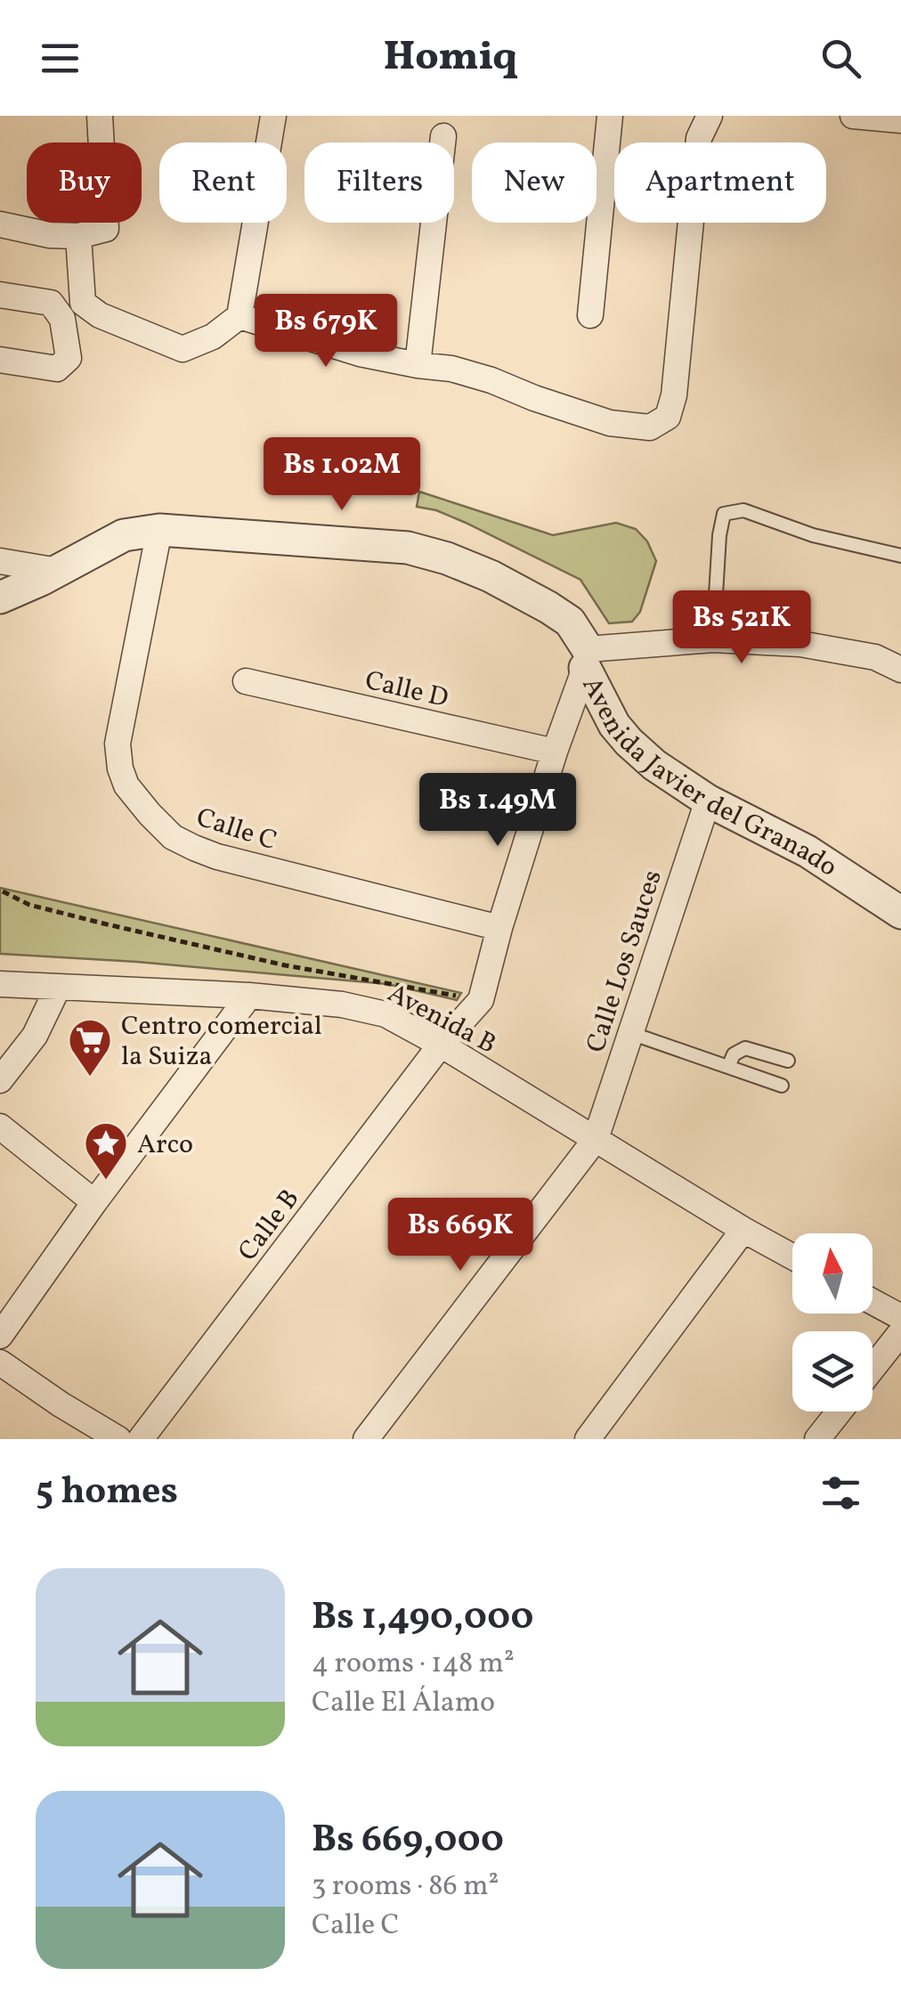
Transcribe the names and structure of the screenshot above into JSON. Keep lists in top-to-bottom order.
{
  "streets": {
    "street": [
      "Calle D",
      "Avenida Javier del Granado",
      "Calle C",
      "Calle Los Sauces",
      "Avenida B",
      "Calle B"
    ]
  },
  "crossings": [
    ["Avenida Javier del Granado", "Calle C"],
    ["Avenida Javier del Granado", "Calle Los Sauces"],
    ["Calle Los Sauces", "Avenida B"],
    ["Avenida B", "Calle B"]
  ],
  "places": {
    "supermarket": ["Centro comercial la Suiza"],
    "place": ["Arco"]
  },
  "north": "top",
  "page": {
    "header": "Homiq",
    "chip": [
      "Buy",
      "Rent",
      "Filters",
      "New",
      "Apartment"
    ],
    "price": [
      "Bs 679K",
      "Bs 1.02M",
      "Bs 521K",
      "Bs 1.49M",
      "Bs 669K"
    ],
    "heading": "5 homes",
    "list": [
      {
        "name": "Bs 1,490,000",
        "note": "4 rooms · 148 m² · Calle El Álamo"
      },
      {
        "name": "Bs 669,000",
        "note": "3 rooms · 86 m² · Calle C"
      }
    ]
  }
}
